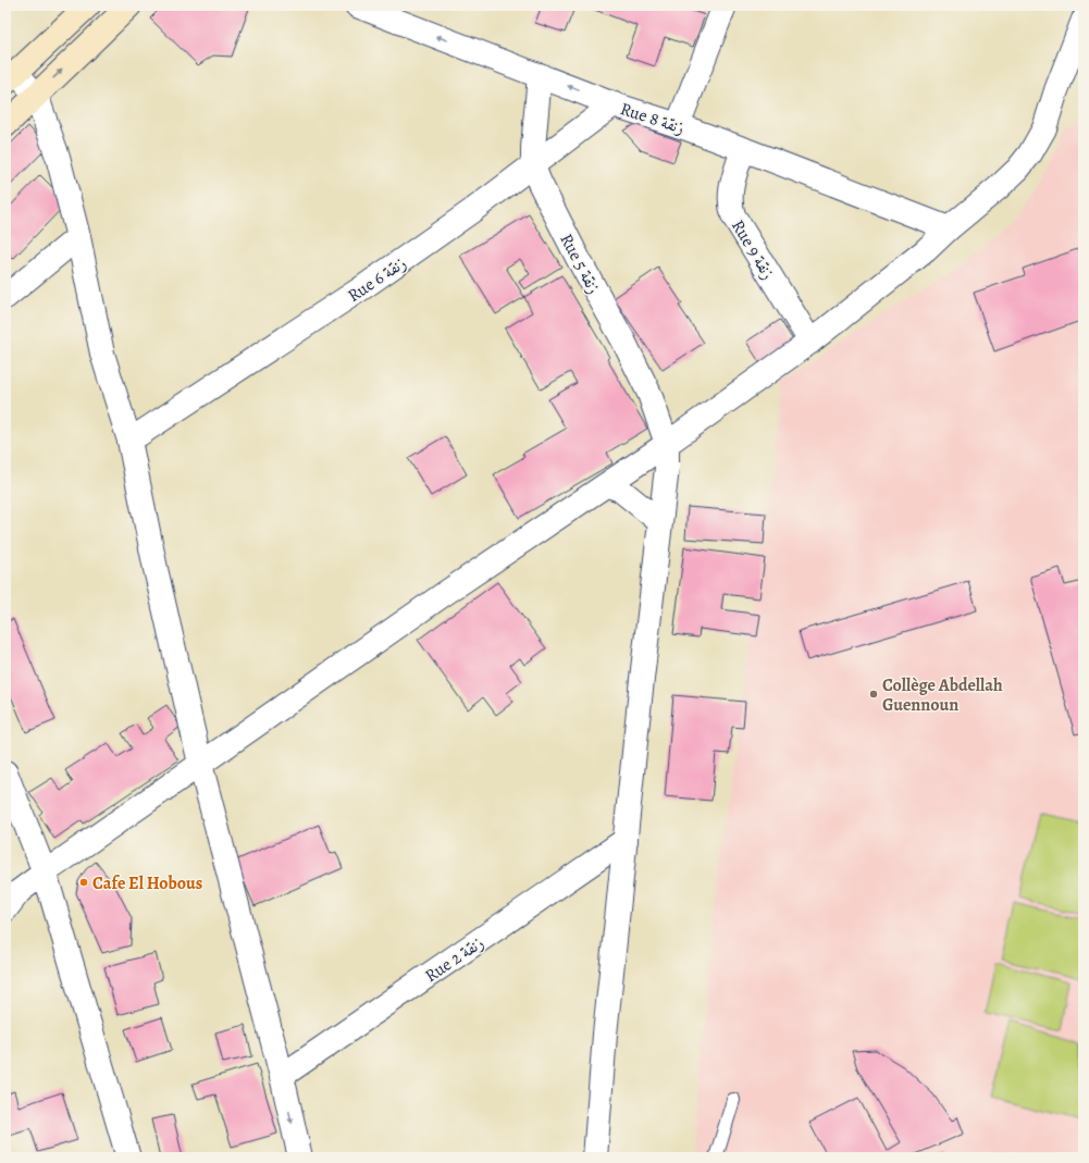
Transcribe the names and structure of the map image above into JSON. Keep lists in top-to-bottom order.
{
  "streets": {
    "street": [
      "Rue 8 زنقة",
      "Rue 9 زنقة",
      "Rue 5 زنقة",
      "Rue 6 زنقة",
      "Rue 2 زنقة"
    ]
  },
  "crossings": [
    ["Rue 8 زنقة", "Rue 9 زنقة"],
    ["Rue 8 زنقة", "Rue 5 زنقة"],
    ["Rue 8 زنقة", "Rue 6 زنقة"],
    ["Rue 5 زنقة", "Rue 6 زنقة"]
  ],
  "one_way": ["Rue 8 زنقة"],
  "places": ["Collège Abdellah Guennoun", "Cafe El Hobous"]
}
